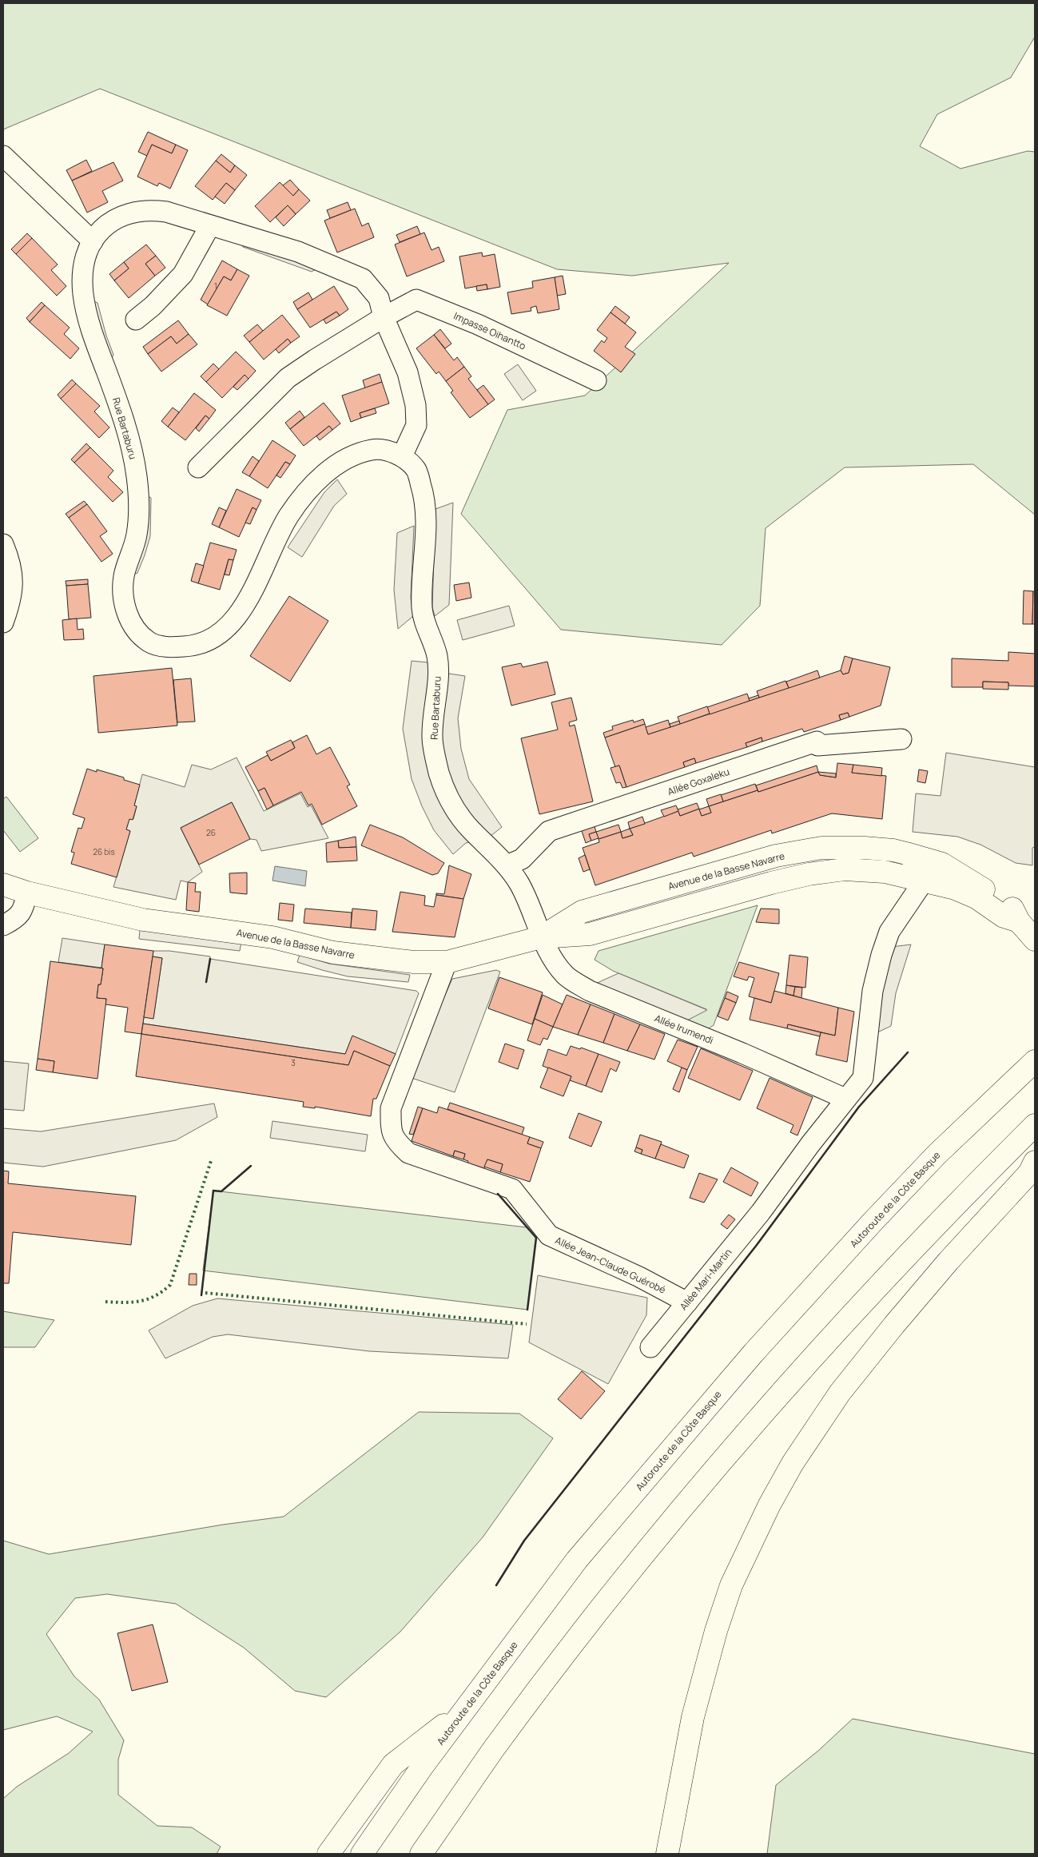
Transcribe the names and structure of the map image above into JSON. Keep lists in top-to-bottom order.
{
  "streets": {
    "main road": ["Avenue de la Basse Navarre", "Autoroute de la Côte Basque"],
    "street": [
      "Impasse Oihantto",
      "Rue Bartaburu",
      "Allée Goxaleku",
      "Allée Irumendi",
      "Allée Jean-Claude Guérobé",
      "Allée Mari-Martin"
    ]
  },
  "crossings": [
    ["Impasse Oihantto", "Rue Bartaburu"],
    ["Rue Bartaburu", "Allée Goxaleku"],
    ["Rue Bartaburu", "Avenue de la Basse Navarre"],
    ["Rue Bartaburu", "Allée Irumendi"],
    ["Avenue de la Basse Navarre", "Allée Irumendi"],
    ["Avenue de la Basse Navarre", "Allée Jean-Claude Guérobé"],
    ["Avenue de la Basse Navarre", "Allée Mari-Martin"],
    ["Allée Irumendi", "Allée Mari-Martin"],
    ["Allée Jean-Claude Guérobé", "Allée Mari-Martin"]
  ],
  "house_numbers": [
    "1",
    "26",
    "26 bis",
    "3"
  ]
}
